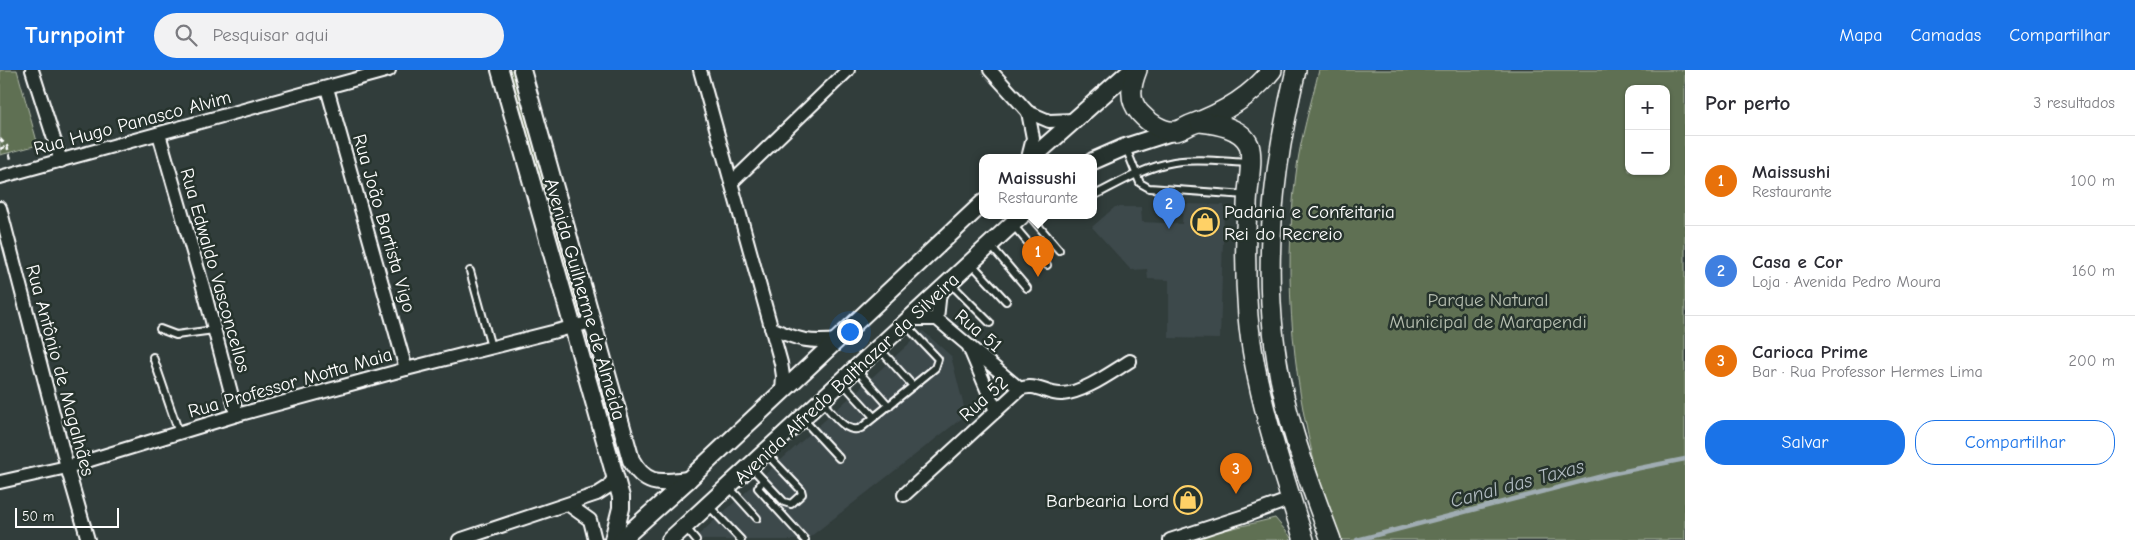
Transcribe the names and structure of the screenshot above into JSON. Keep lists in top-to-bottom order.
{
  "streets": {
    "street": [
      "Rua Hugo Panasco Alvim",
      "Rua João Bartista Vigo",
      "Rua Edwaldo Vasconcellos",
      "Avenida Guilherme de Almeida",
      "Rua 51",
      "Rua Antônio de Magalhães",
      "Avenida Alfredo Balthazar da Silveira",
      "Rua Professor Motta Maia",
      "Rua 52"
    ]
  },
  "crossings": [
    ["Rua Hugo Panasco Alvim", "Rua João Bartista Vigo"],
    ["Rua Hugo Panasco Alvim", "Rua Edwaldo Vasconcellos"],
    ["Rua João Bartista Vigo", "Rua Professor Motta Maia"],
    ["Rua Edwaldo Vasconcellos", "Rua Professor Motta Maia"],
    ["Avenida Guilherme de Almeida", "Avenida Alfredo Balthazar da Silveira"],
    ["Avenida Guilherme de Almeida", "Rua Professor Motta Maia"],
    ["Rua 51", "Avenida Alfredo Balthazar da Silveira"],
    ["Rua 51", "Rua 52"],
    ["Rua Antônio de Magalhães", "Rua Professor Motta Maia"]
  ],
  "water": ["Canal das Taxas"],
  "parks": ["Parque Natural Municipal de Marapendi"],
  "places": {
    "shop": ["Padaria e Confeitaria Rei do Recreio", "Barbearia Lord"]
  },
  "scale_bar": "50 m",
  "page": {
    "header": "Turnpoint",
    "search": "Pesquisar aqui",
    "nav": ["Mapa", "Camadas", "Compartilhar"],
    "heading": ["Por perto", "3 resultados"],
    "map_buttons": ["+", "−"],
    "list": [
      {
        "mark": "1",
        "name": "Maissushi",
        "note": "Restaurante",
        "value": "100 m"
      },
      {
        "mark": "2",
        "name": "Casa e Cor",
        "note": "Loja · Avenida Pedro Moura",
        "value": "160 m"
      },
      {
        "mark": "3",
        "name": "Carioca Prime",
        "note": "Bar · Rua Professor Hermes Lima",
        "value": "200 m"
      }
    ],
    "popup": ["Maissushi", "Restaurante"],
    "pins": ["2", "1", "3"],
    "buttons": ["Salvar", "Compartilhar"],
    "scale": "50 m"
  }
}
